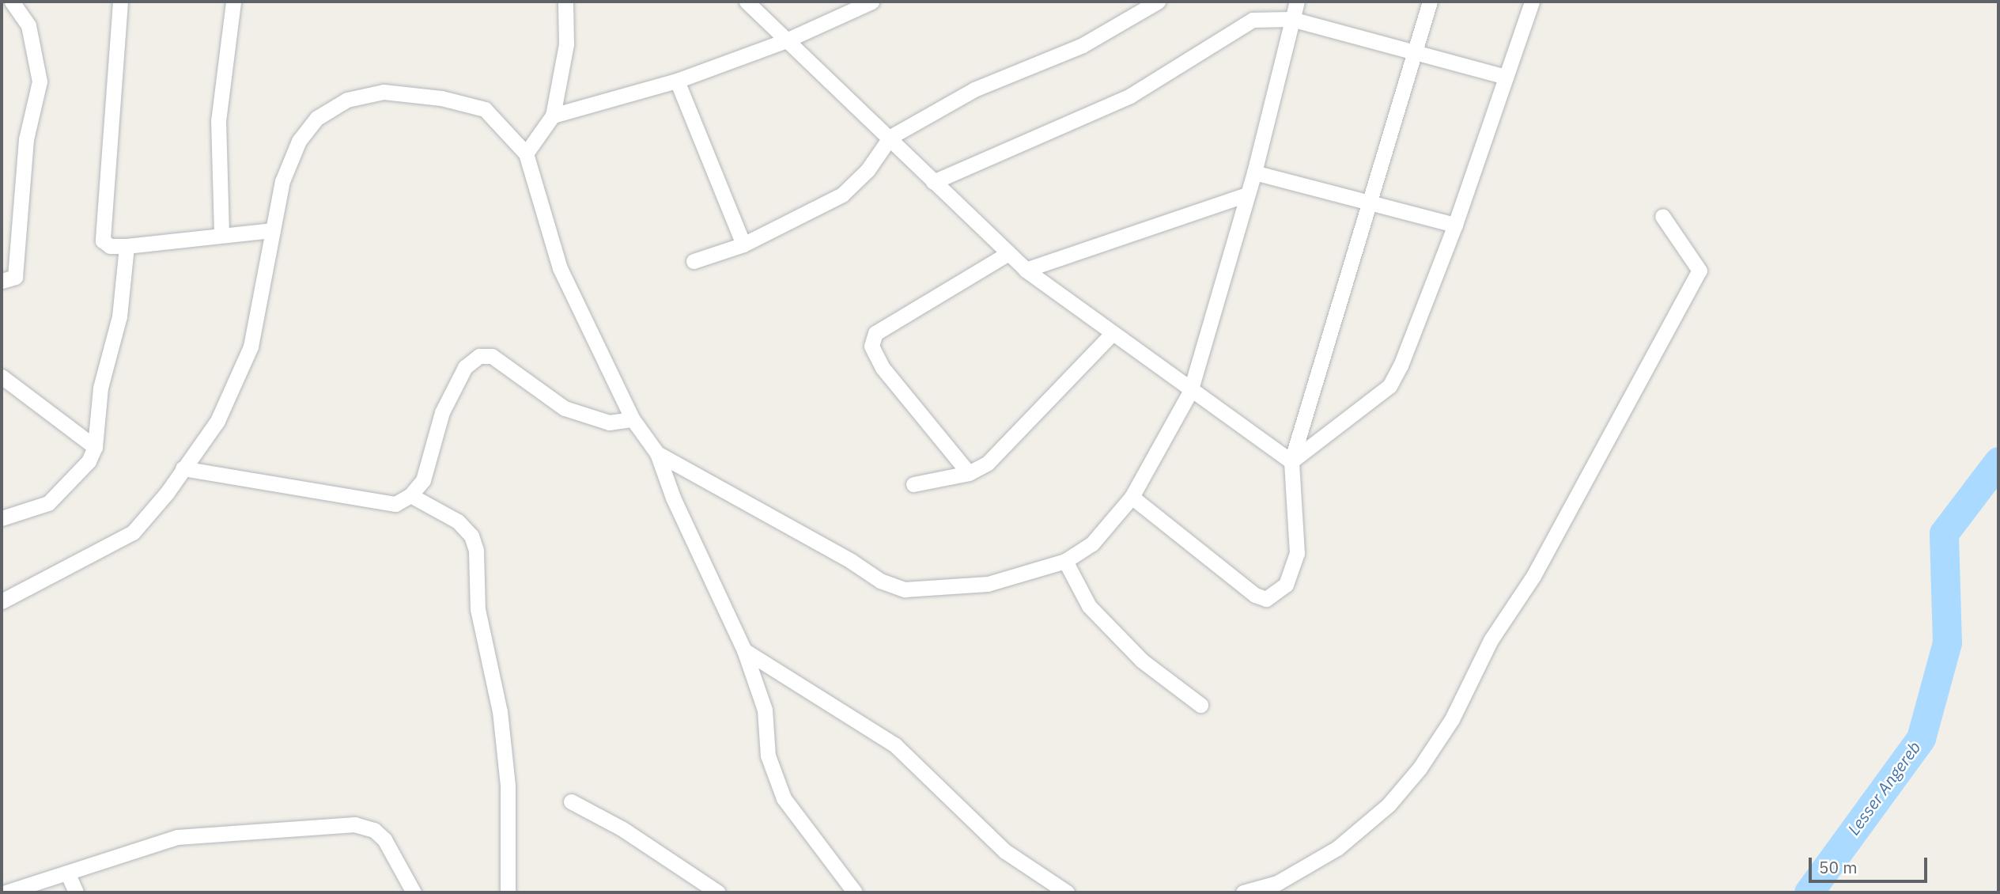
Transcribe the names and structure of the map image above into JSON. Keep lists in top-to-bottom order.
{
  "water": ["Lesser Angereb"],
  "scale_bar": "50 m"
}
